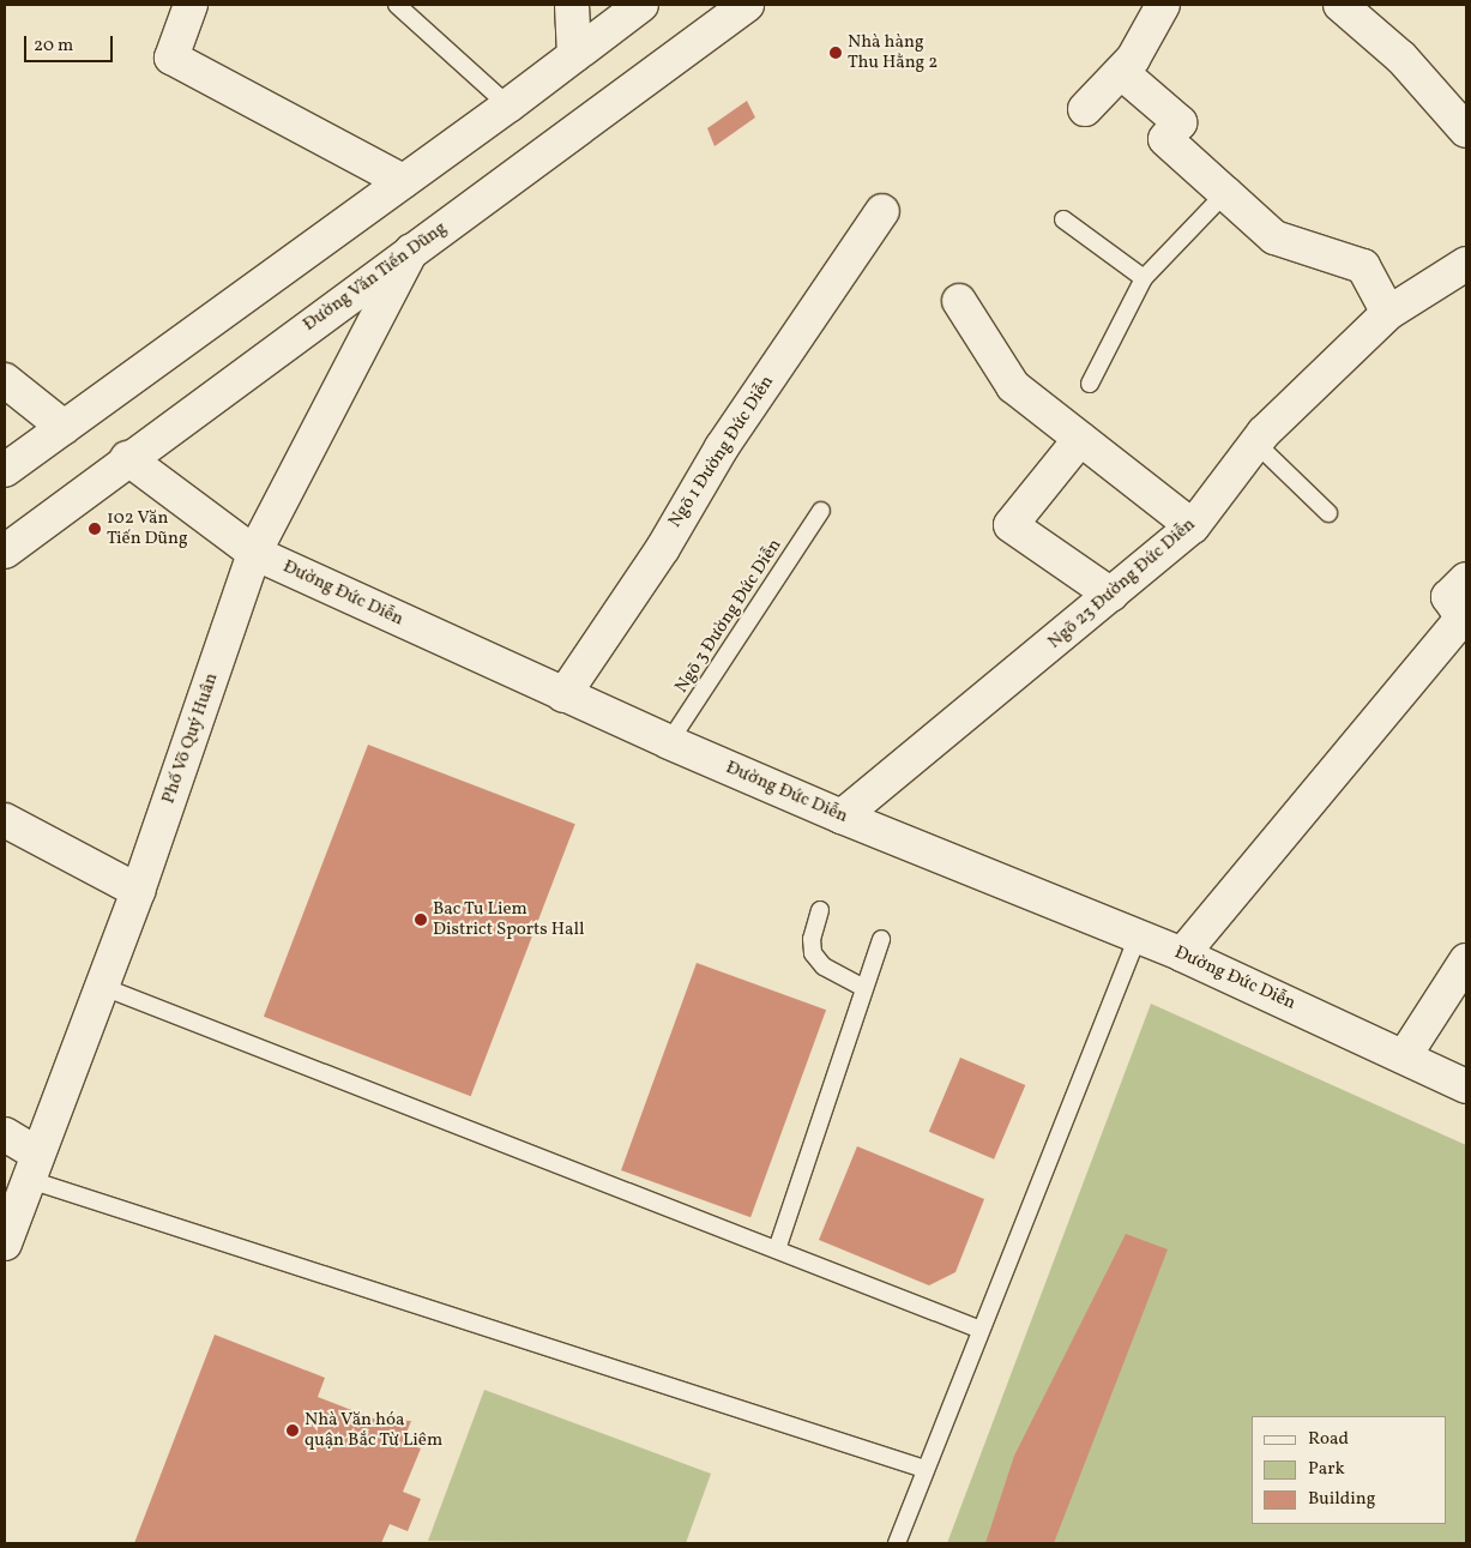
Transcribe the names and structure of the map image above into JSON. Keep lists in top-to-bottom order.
{
  "streets": {
    "street": [
      "Đường Văn Tiến Dũng",
      "Ngõ 1 Đường Đức Diễn",
      "Ngõ 23 Đường Đức Diễn",
      "Đường Đức Diễn",
      "Phố Võ Quý Huân"
    ],
    "lane": ["Ngõ 3 Đường Đức Diễn"]
  },
  "crossings": [
    ["Đường Văn Tiến Dũng", "Đường Đức Diễn"],
    ["Đường Văn Tiến Dũng", "Phố Võ Quý Huân"],
    ["Ngõ 1 Đường Đức Diễn", "Đường Đức Diễn"],
    ["Ngõ 23 Đường Đức Diễn", "Đường Đức Diễn"],
    ["Đường Đức Diễn", "Ngõ 3 Đường Đức Diễn"],
    ["Đường Đức Diễn", "Phố Võ Quý Huân"]
  ],
  "places": [
    "Nhà hàng Thu Hằng 2",
    "102 Văn Tiến Dũng",
    "Bac Tu Liem District Sports Hall",
    "Nhà Văn hóa quận Bắc Từ Liêm"
  ],
  "legend": ["Road", "Park", "Building"],
  "scale_bar": "20 m"
}
